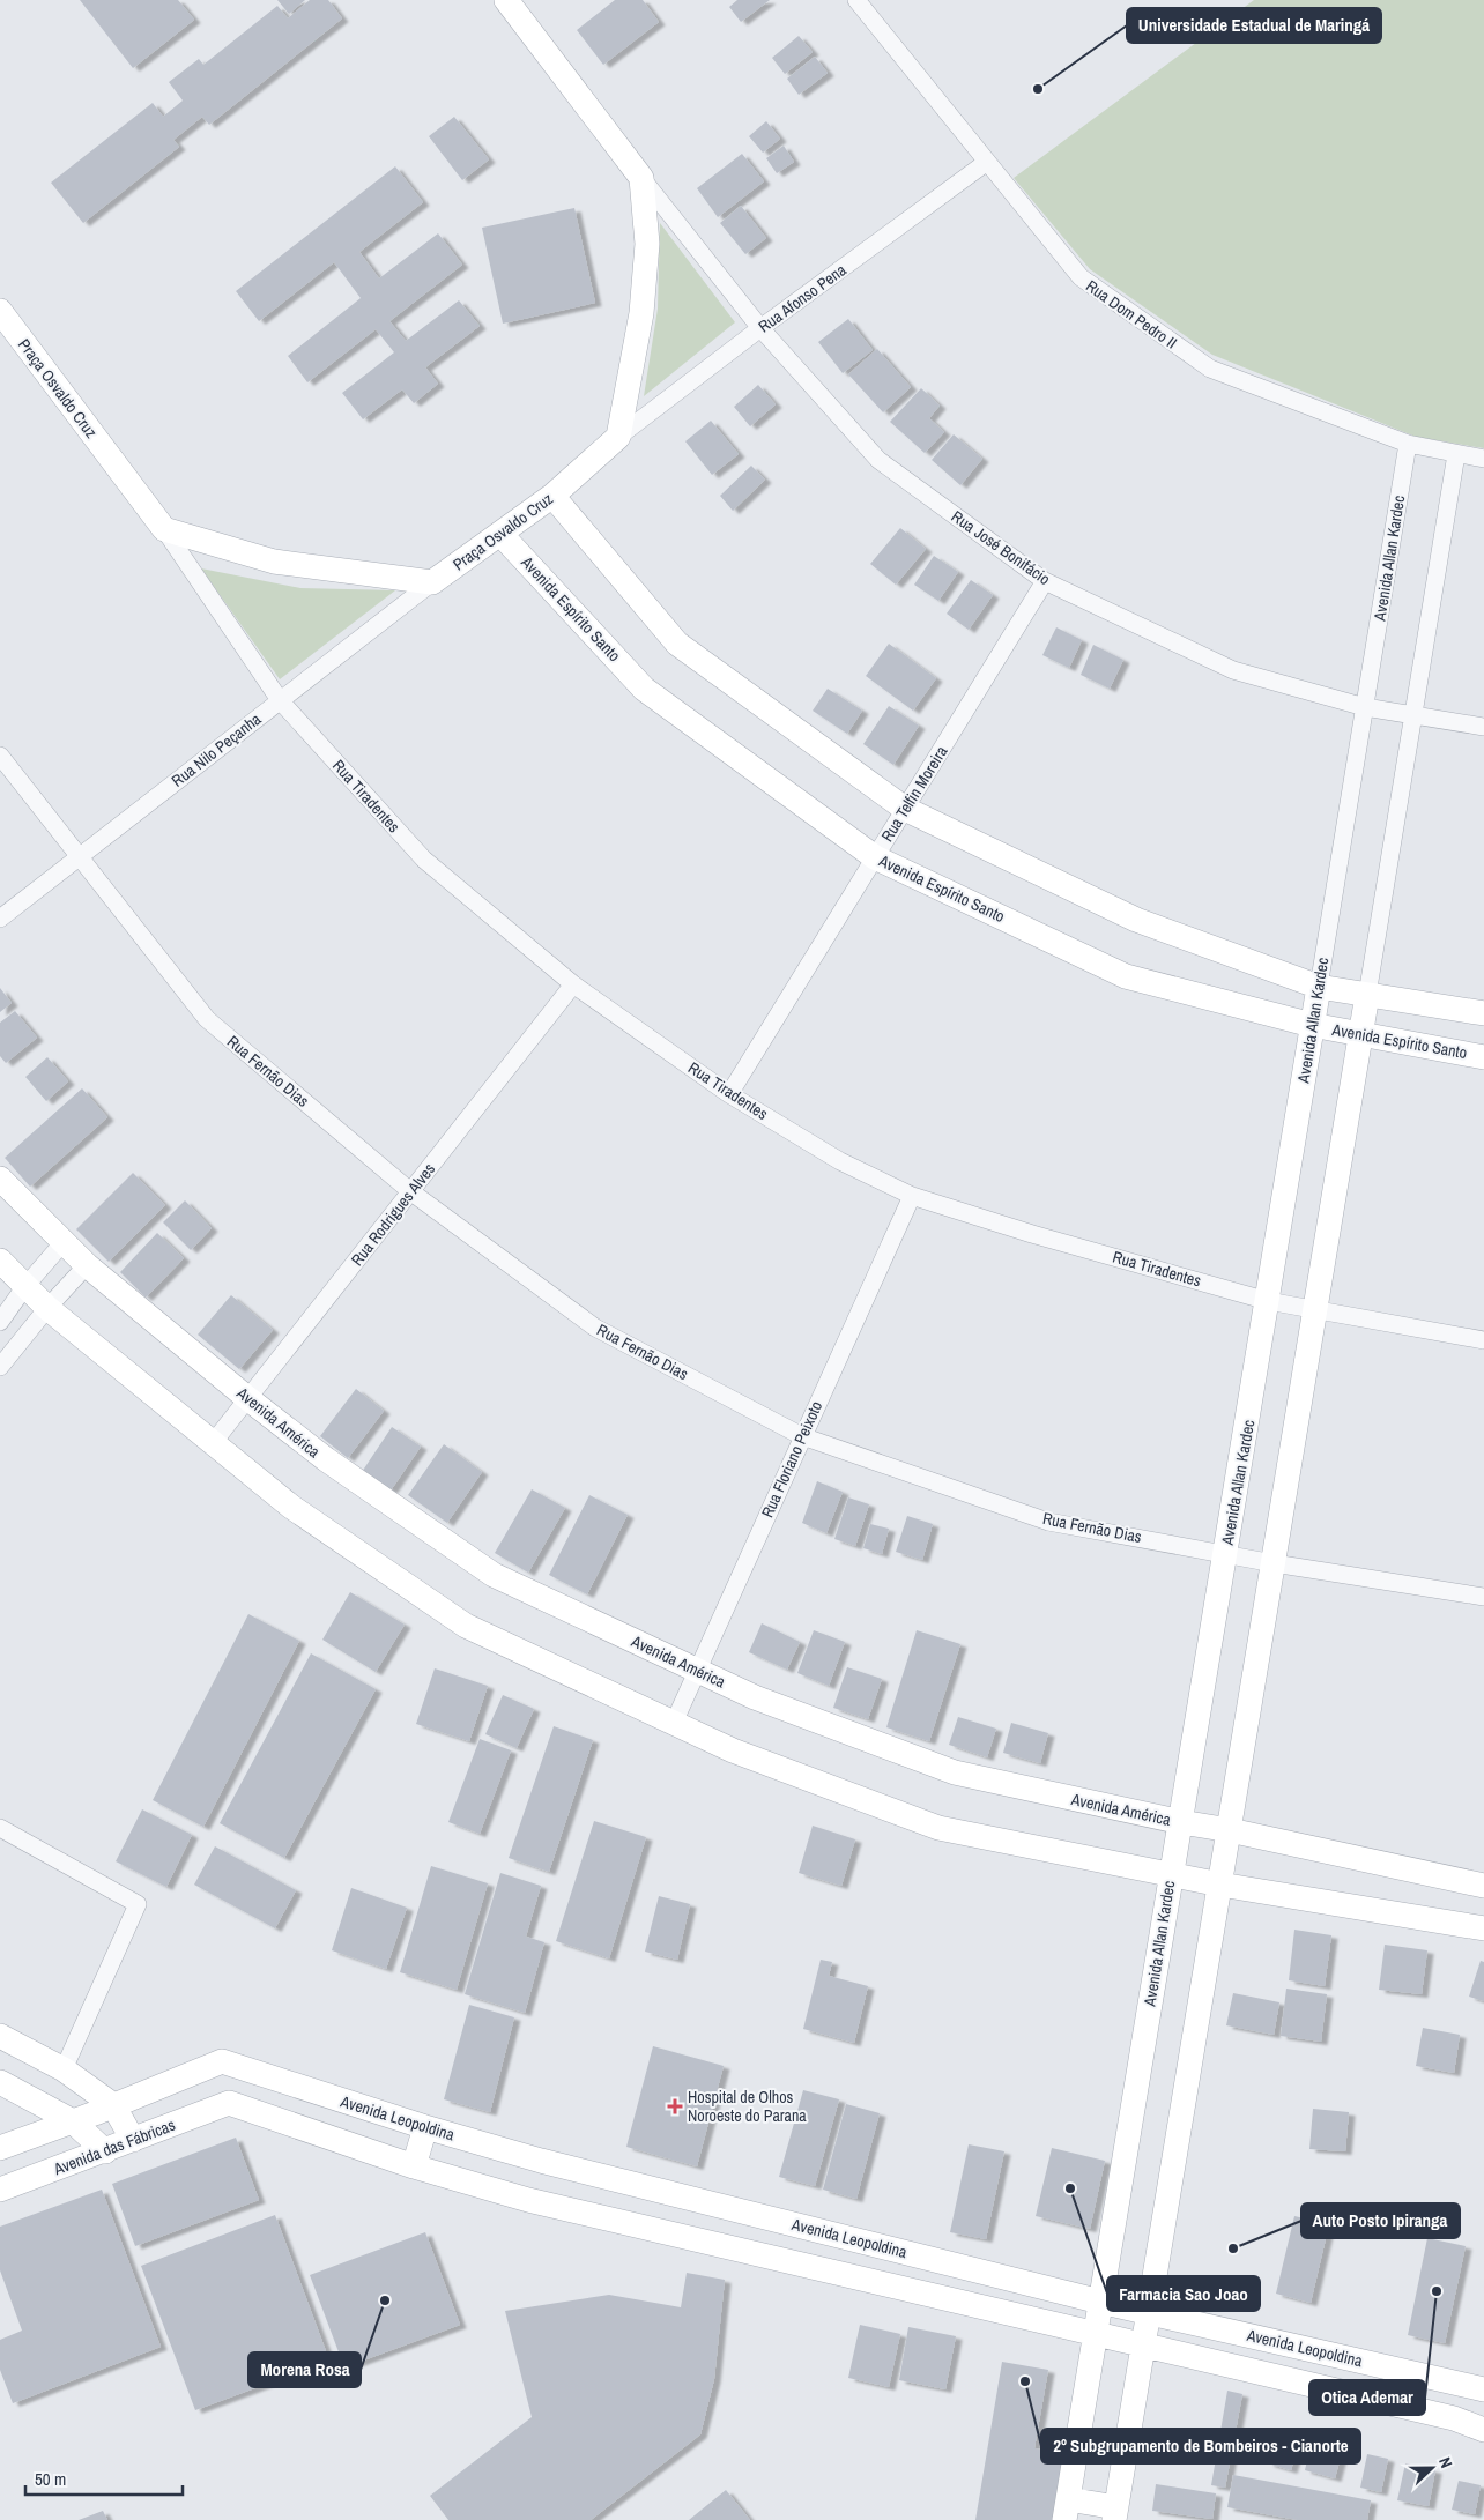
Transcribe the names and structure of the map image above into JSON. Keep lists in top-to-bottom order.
{
  "streets": {
    "main road": [
      "Praça Osvaldo Cruz",
      "Avenida Allan Kardec",
      "Avenida Espírito Santo",
      "Avenida América",
      "Avenida Leopoldina",
      "Avenida das Fábricas"
    ],
    "street": [
      "Rua Afonso Pena",
      "Rua Dom Pedro II",
      "Rua José Bonifácio",
      "Rua Nilo Peçanha",
      "Rua Telfin Moreira",
      "Rua Tiradentes",
      "Rua Fernão Dias",
      "Rua Rodrigues Alves",
      "Rua Floriano Peixoto"
    ]
  },
  "crossings": [
    ["Rua Afonso Pena", "Rua Dom Pedro II"],
    ["Rua Afonso Pena", "Praça Osvaldo Cruz"],
    ["Rua Afonso Pena", "Rua José Bonifácio"],
    ["Rua Dom Pedro II", "Avenida Allan Kardec"],
    ["Praça Osvaldo Cruz", "Avenida Espírito Santo"],
    ["Praça Osvaldo Cruz", "Rua Nilo Peçanha"],
    ["Praça Osvaldo Cruz", "Rua Tiradentes"],
    ["Rua José Bonifácio", "Avenida Allan Kardec"],
    ["Rua José Bonifácio", "Rua Telfin Moreira"],
    ["Avenida Allan Kardec", "Avenida Espírito Santo"],
    ["Avenida Allan Kardec", "Rua Tiradentes"],
    ["Avenida Allan Kardec", "Rua Fernão Dias"],
    ["Avenida Allan Kardec", "Avenida América"],
    ["Avenida Allan Kardec", "Avenida Leopoldina"],
    ["Avenida Espírito Santo", "Rua Telfin Moreira"],
    ["Rua Nilo Peçanha", "Rua Tiradentes"],
    ["Rua Nilo Peçanha", "Rua Fernão Dias"],
    ["Rua Telfin Moreira", "Rua Tiradentes"],
    ["Rua Tiradentes", "Rua Rodrigues Alves"],
    ["Rua Tiradentes", "Rua Floriano Peixoto"],
    ["Rua Fernão Dias", "Rua Rodrigues Alves"],
    ["Rua Fernão Dias", "Rua Floriano Peixoto"],
    ["Rua Rodrigues Alves", "Avenida América"],
    ["Avenida América", "Rua Floriano Peixoto"]
  ],
  "places": {
    "other": [
      "Universidade Estadual de Maringá",
      "Farmacia Sao Joao",
      "Auto Posto Ipiranga",
      "Otica Ademar",
      "Morena Rosa",
      "2º Subgrupamento de Bombeiros - Cianorte"
    ],
    "health": ["Hospital de Olhos Noroeste do Parana"]
  },
  "scale_bar": "50 m",
  "north": "right"
}
